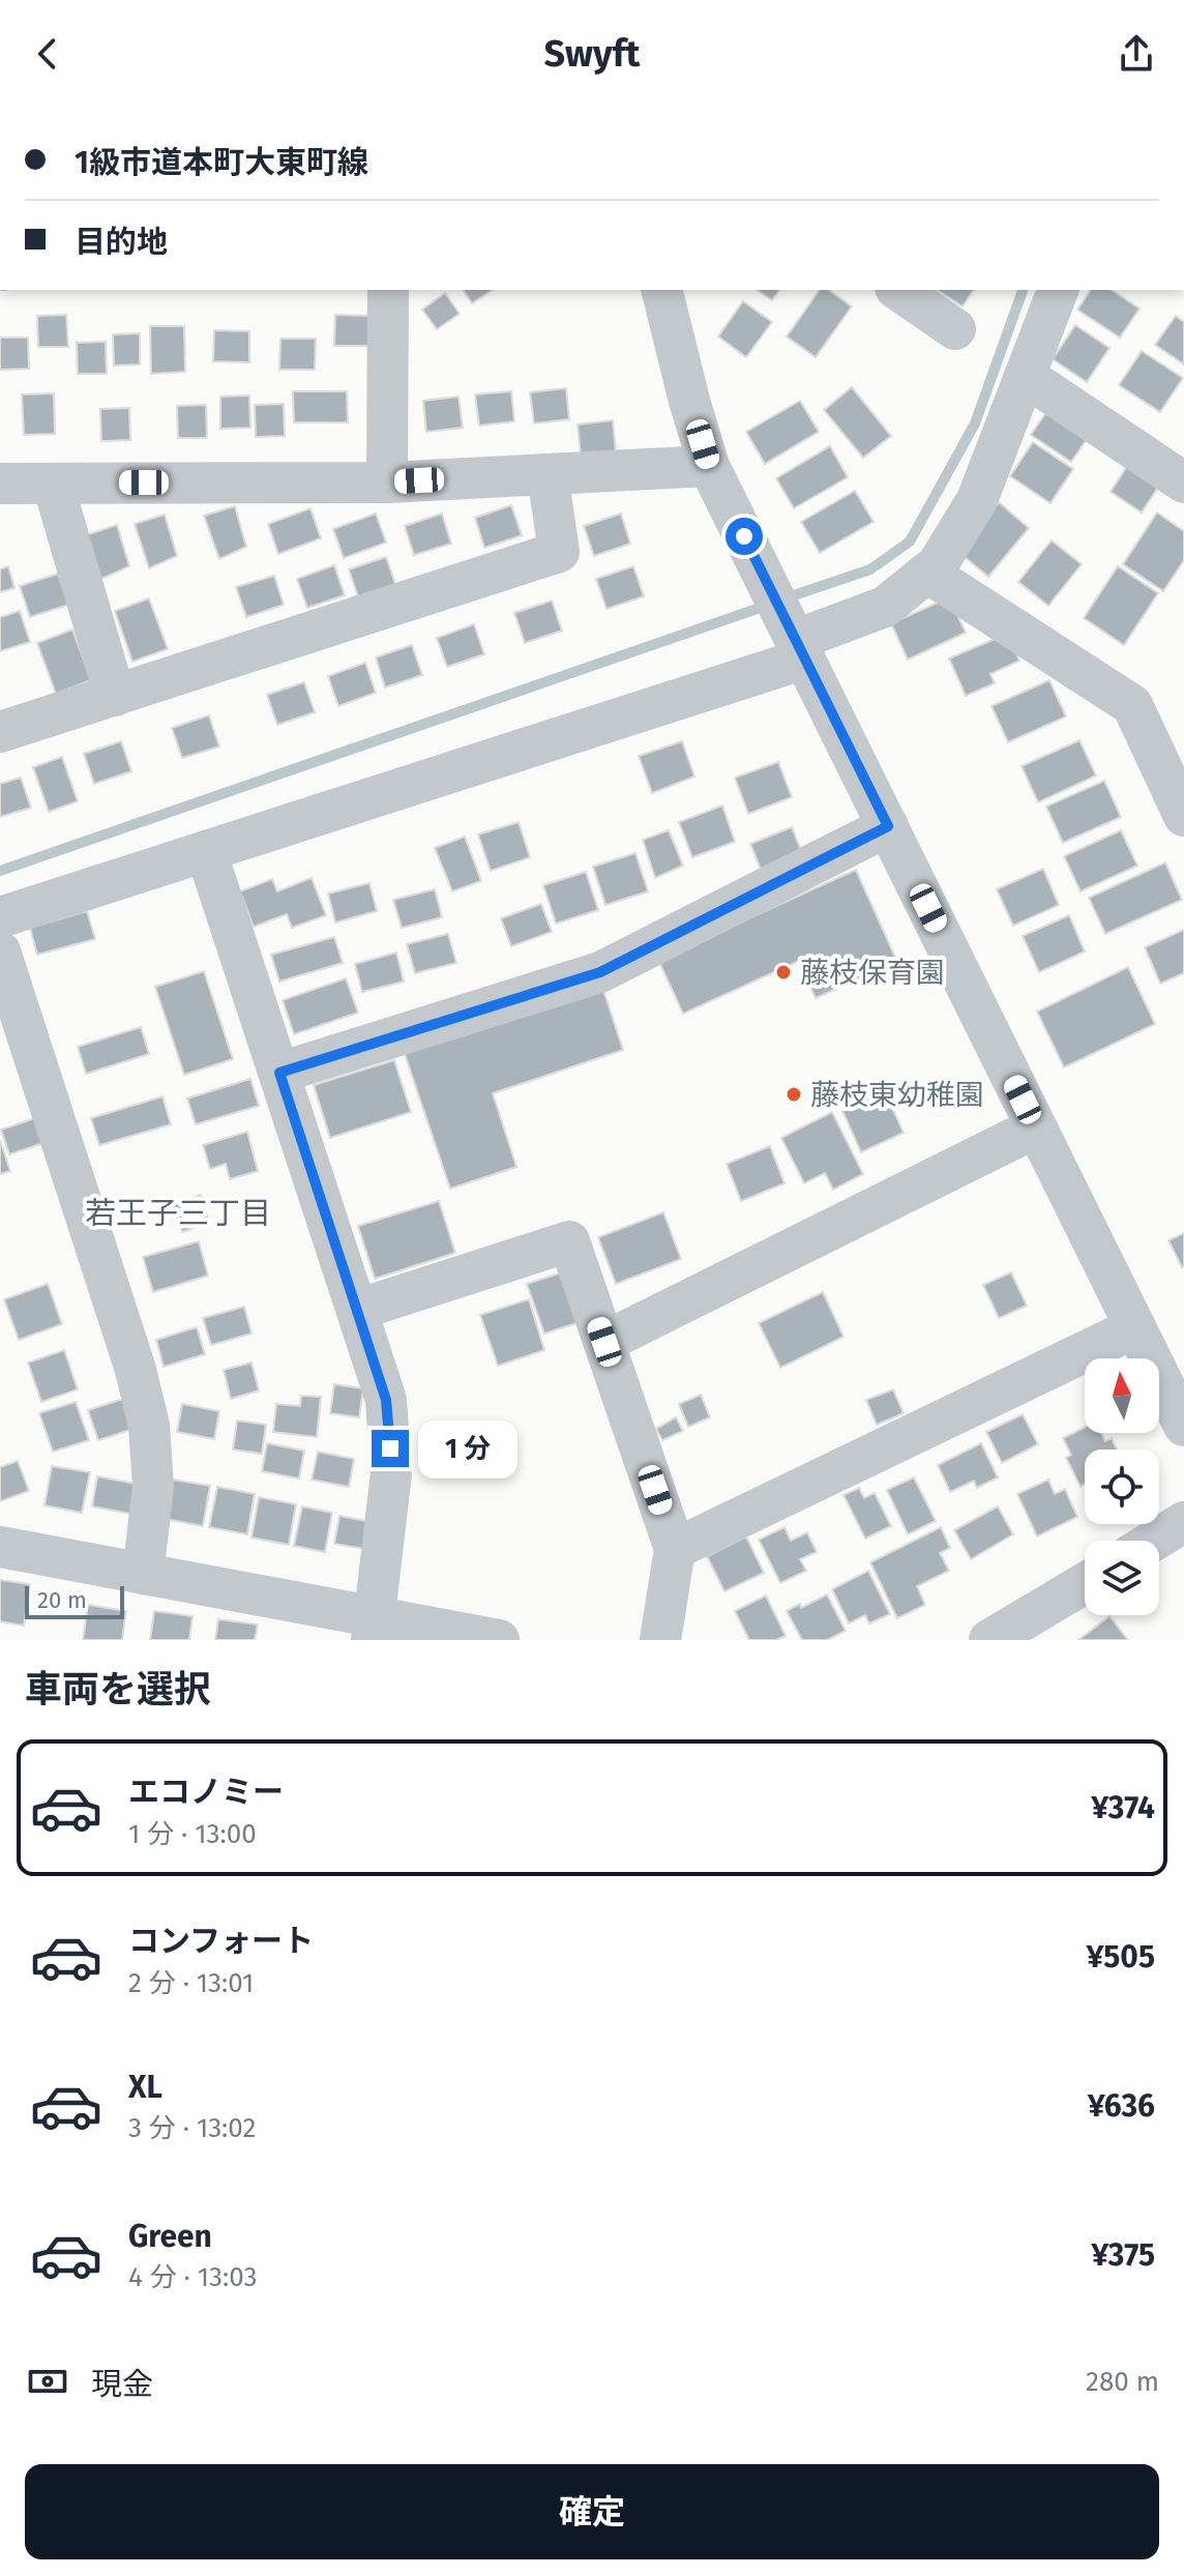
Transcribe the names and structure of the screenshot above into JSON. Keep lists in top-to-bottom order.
{
  "districts": ["若王子三丁目"],
  "places": ["藤枝保育園", "藤枝東幼稚園"],
  "scale_bar": "20 m",
  "north": "top",
  "page": {
    "header": "Swyft",
    "banner": ["1級市道本町大東町線", "目的地"],
    "bubble": "1 分",
    "scale": "20 m",
    "heading": "車両を選択",
    "list": [
      {
        "name": "エコノミー",
        "note": "1 分 · 13:00",
        "value": "¥374"
      },
      {
        "name": "コンフォート",
        "note": "2 分 · 13:01",
        "value": "¥505"
      },
      {
        "name": "XL",
        "note": "3 分 · 13:02",
        "value": "¥636"
      },
      {
        "name": "Green",
        "note": "4 分 · 13:03",
        "value": "¥375"
      }
    ],
    "pay": ["現金", "280 m"],
    "buttons": "確定"
  }
}
